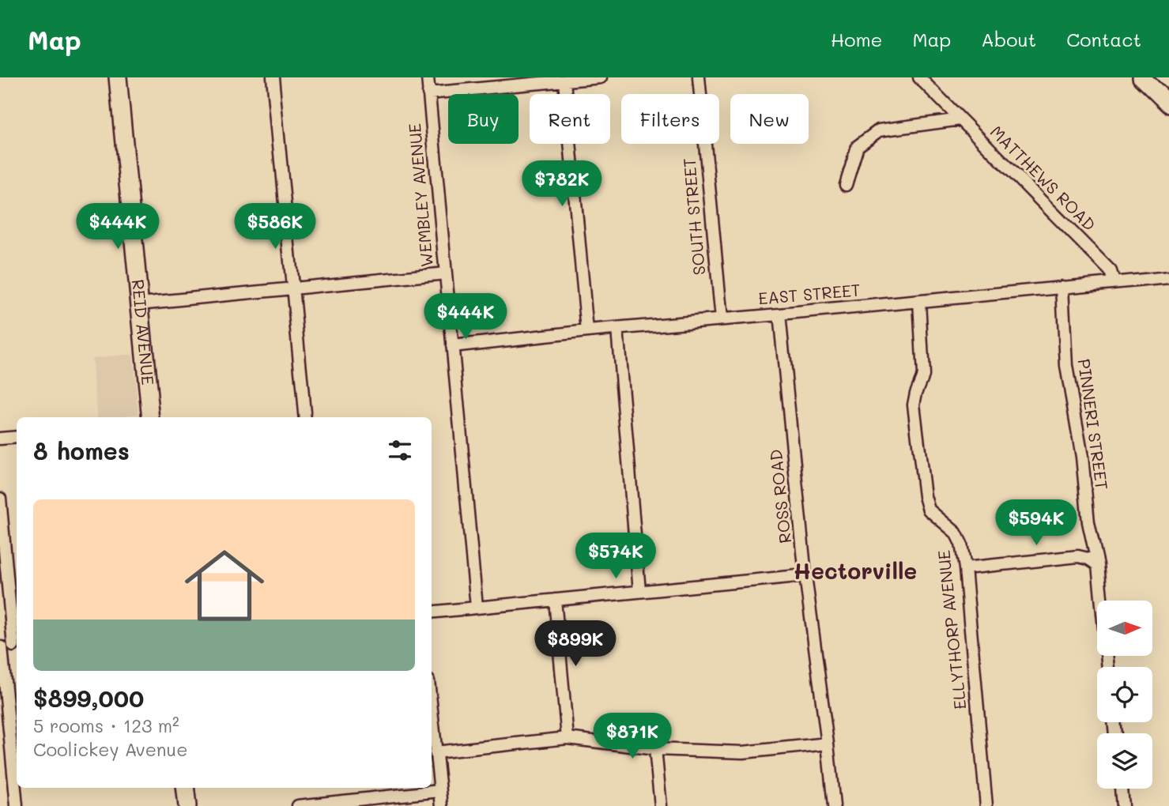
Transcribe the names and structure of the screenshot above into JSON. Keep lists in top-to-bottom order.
{
  "streets": {
    "street": [
      "MATTHEWS ROAD",
      "WEMBLEY AVENUE",
      "SOUTH STREET",
      "EAST STREET",
      "REID AVENUE",
      "PINNERI STREET",
      "ROSS ROAD",
      "ELLYTHORP AVENUE"
    ]
  },
  "crossings": [
    ["MATTHEWS ROAD", "EAST STREET"],
    ["WEMBLEY AVENUE", "EAST STREET"],
    ["SOUTH STREET", "EAST STREET"],
    ["EAST STREET", "PINNERI STREET"],
    ["EAST STREET", "ROSS ROAD"],
    ["EAST STREET", "ELLYTHORP AVENUE"]
  ],
  "districts": ["Hectorville"],
  "north": "right",
  "page": {
    "header": "Map",
    "nav": [
      "Home",
      "Map",
      "About",
      "Contact"
    ],
    "chip": [
      "Buy",
      "Rent",
      "Filters",
      "New"
    ],
    "price": [
      "$782K",
      "$444K",
      "$586K",
      "$444K",
      "$594K",
      "$574K",
      "$899K",
      "$871K"
    ],
    "heading": "8 homes",
    "list": [
      {
        "name": "$899,000",
        "note": "5 rooms · 123 m² · Coolickey Avenue"
      }
    ]
  }
}
